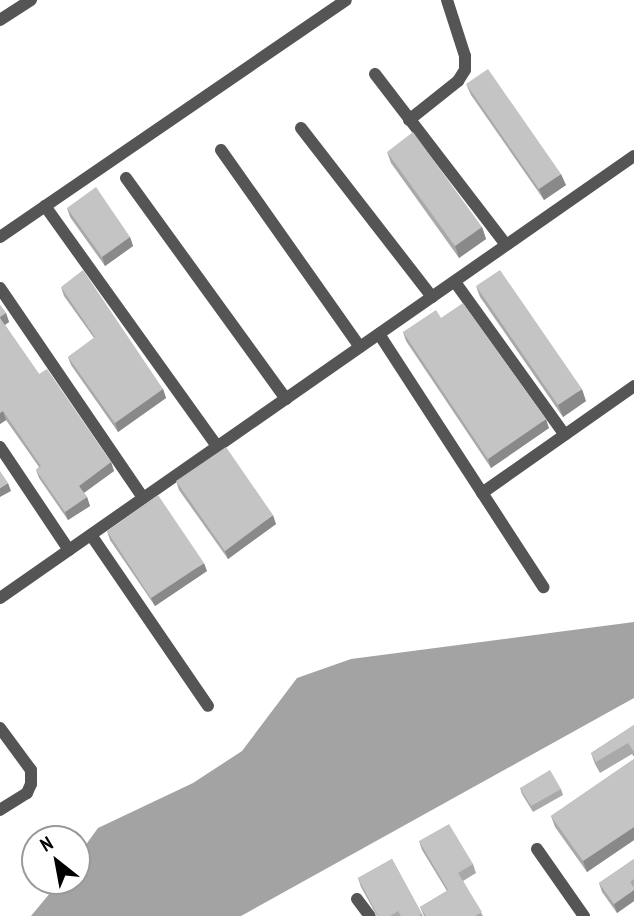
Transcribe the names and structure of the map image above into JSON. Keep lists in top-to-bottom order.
{
  "north": "top left"
}
